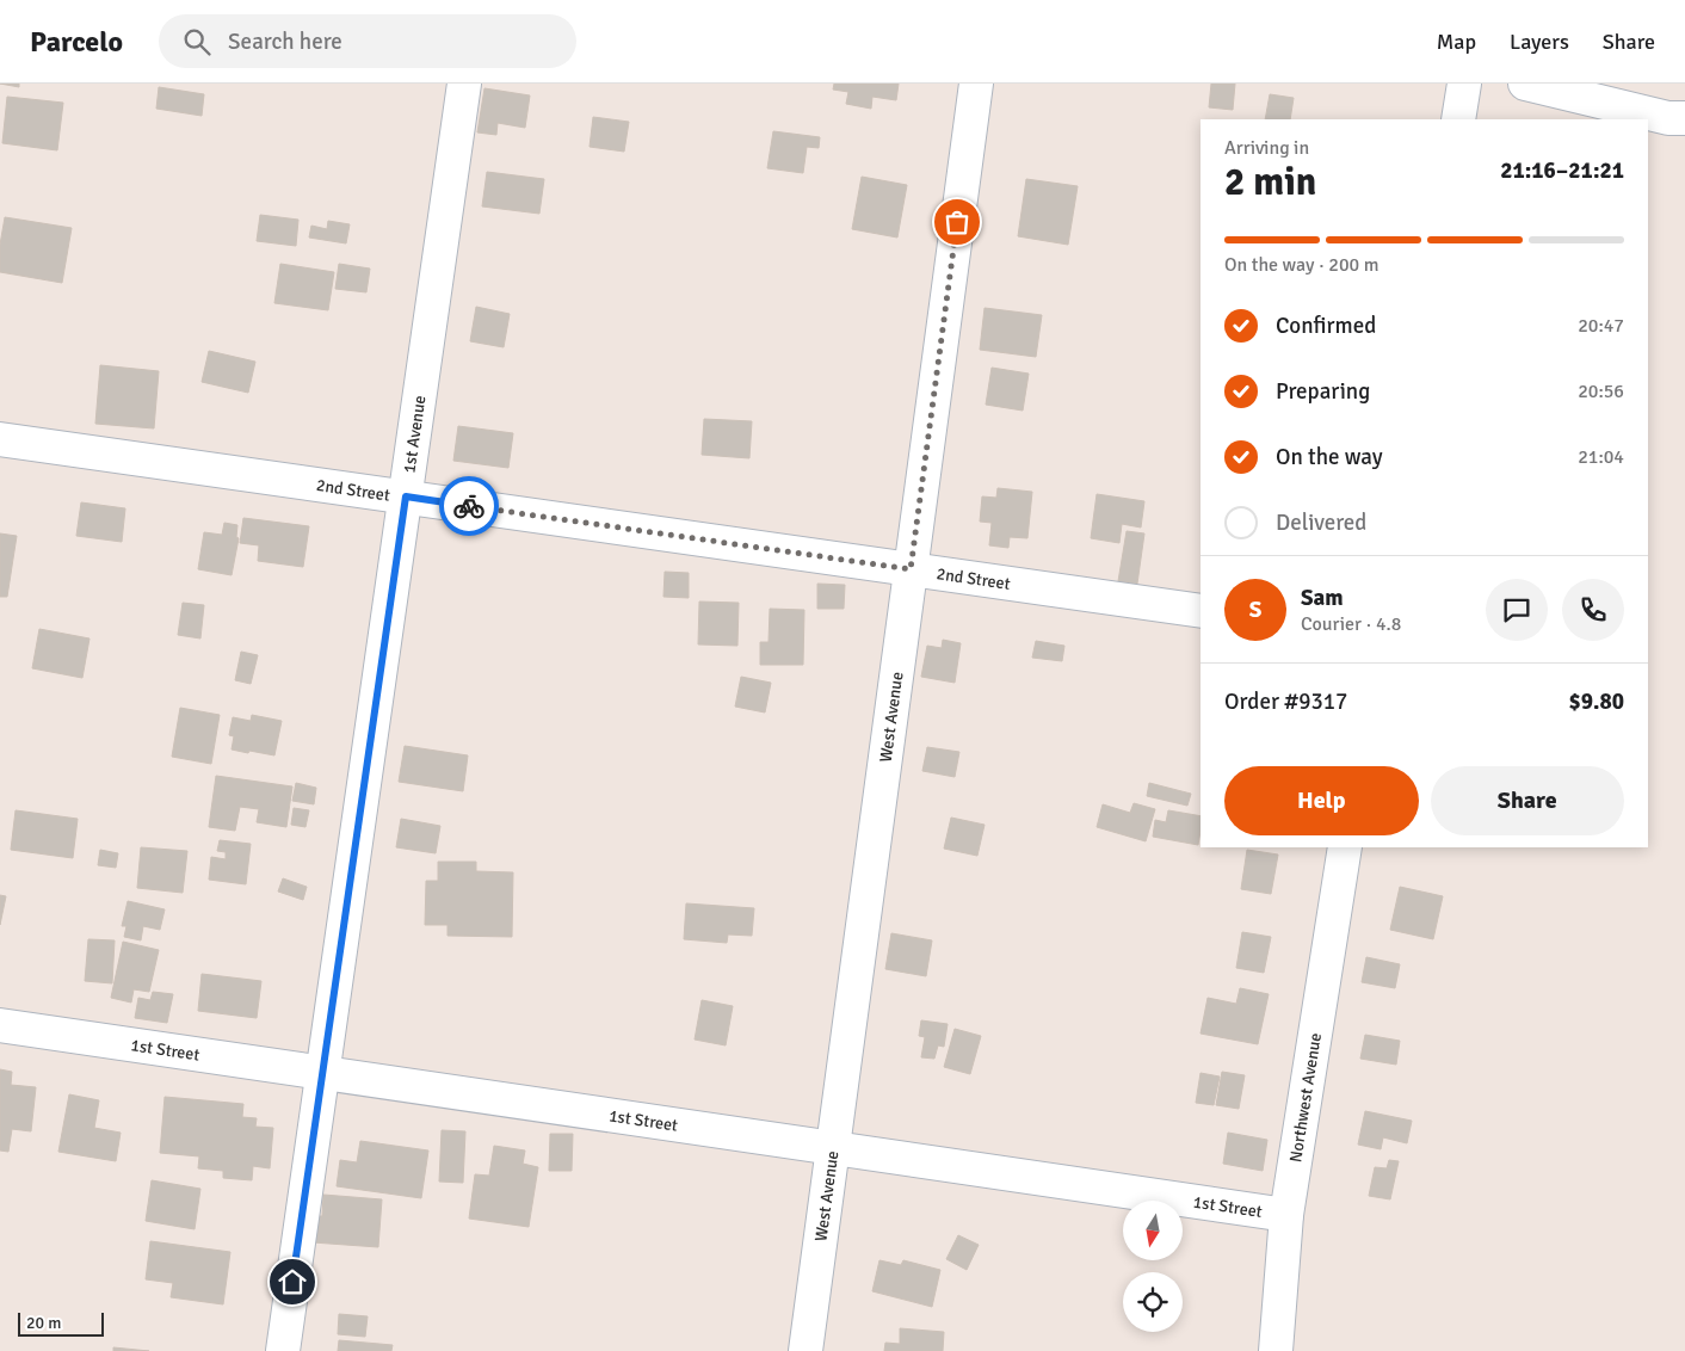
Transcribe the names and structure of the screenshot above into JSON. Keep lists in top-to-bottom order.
{
  "streets": {
    "street": [
      "1st Avenue",
      "2nd Street",
      "West Avenue",
      "1st Street",
      "Northwest Avenue"
    ]
  },
  "crossings": [
    ["1st Avenue", "2nd Street"],
    ["1st Avenue", "1st Street"],
    ["2nd Street", "West Avenue"],
    ["West Avenue", "1st Street"],
    ["1st Street", "Northwest Avenue"]
  ],
  "scale_bar": "20 m",
  "north": "bottom",
  "page": {
    "header": "Parcelo",
    "search": "Search here",
    "nav": ["Map", "Layers", "Share"],
    "heading": ["2 min", "Arriving in", "21:16–21:21"],
    "panel": [
      "Sam",
      "Courier · 4.8",
      "Order #9317",
      "$9.80"
    ],
    "bar": "On the way · 200 m",
    "list": [
      ["Confirmed", "20:47"],
      ["Preparing", "20:56"],
      ["On the way", "21:04"],
      "Delivered"
    ],
    "round": "S",
    "buttons": ["Help", "Share"],
    "scale": "20 m"
  }
}
